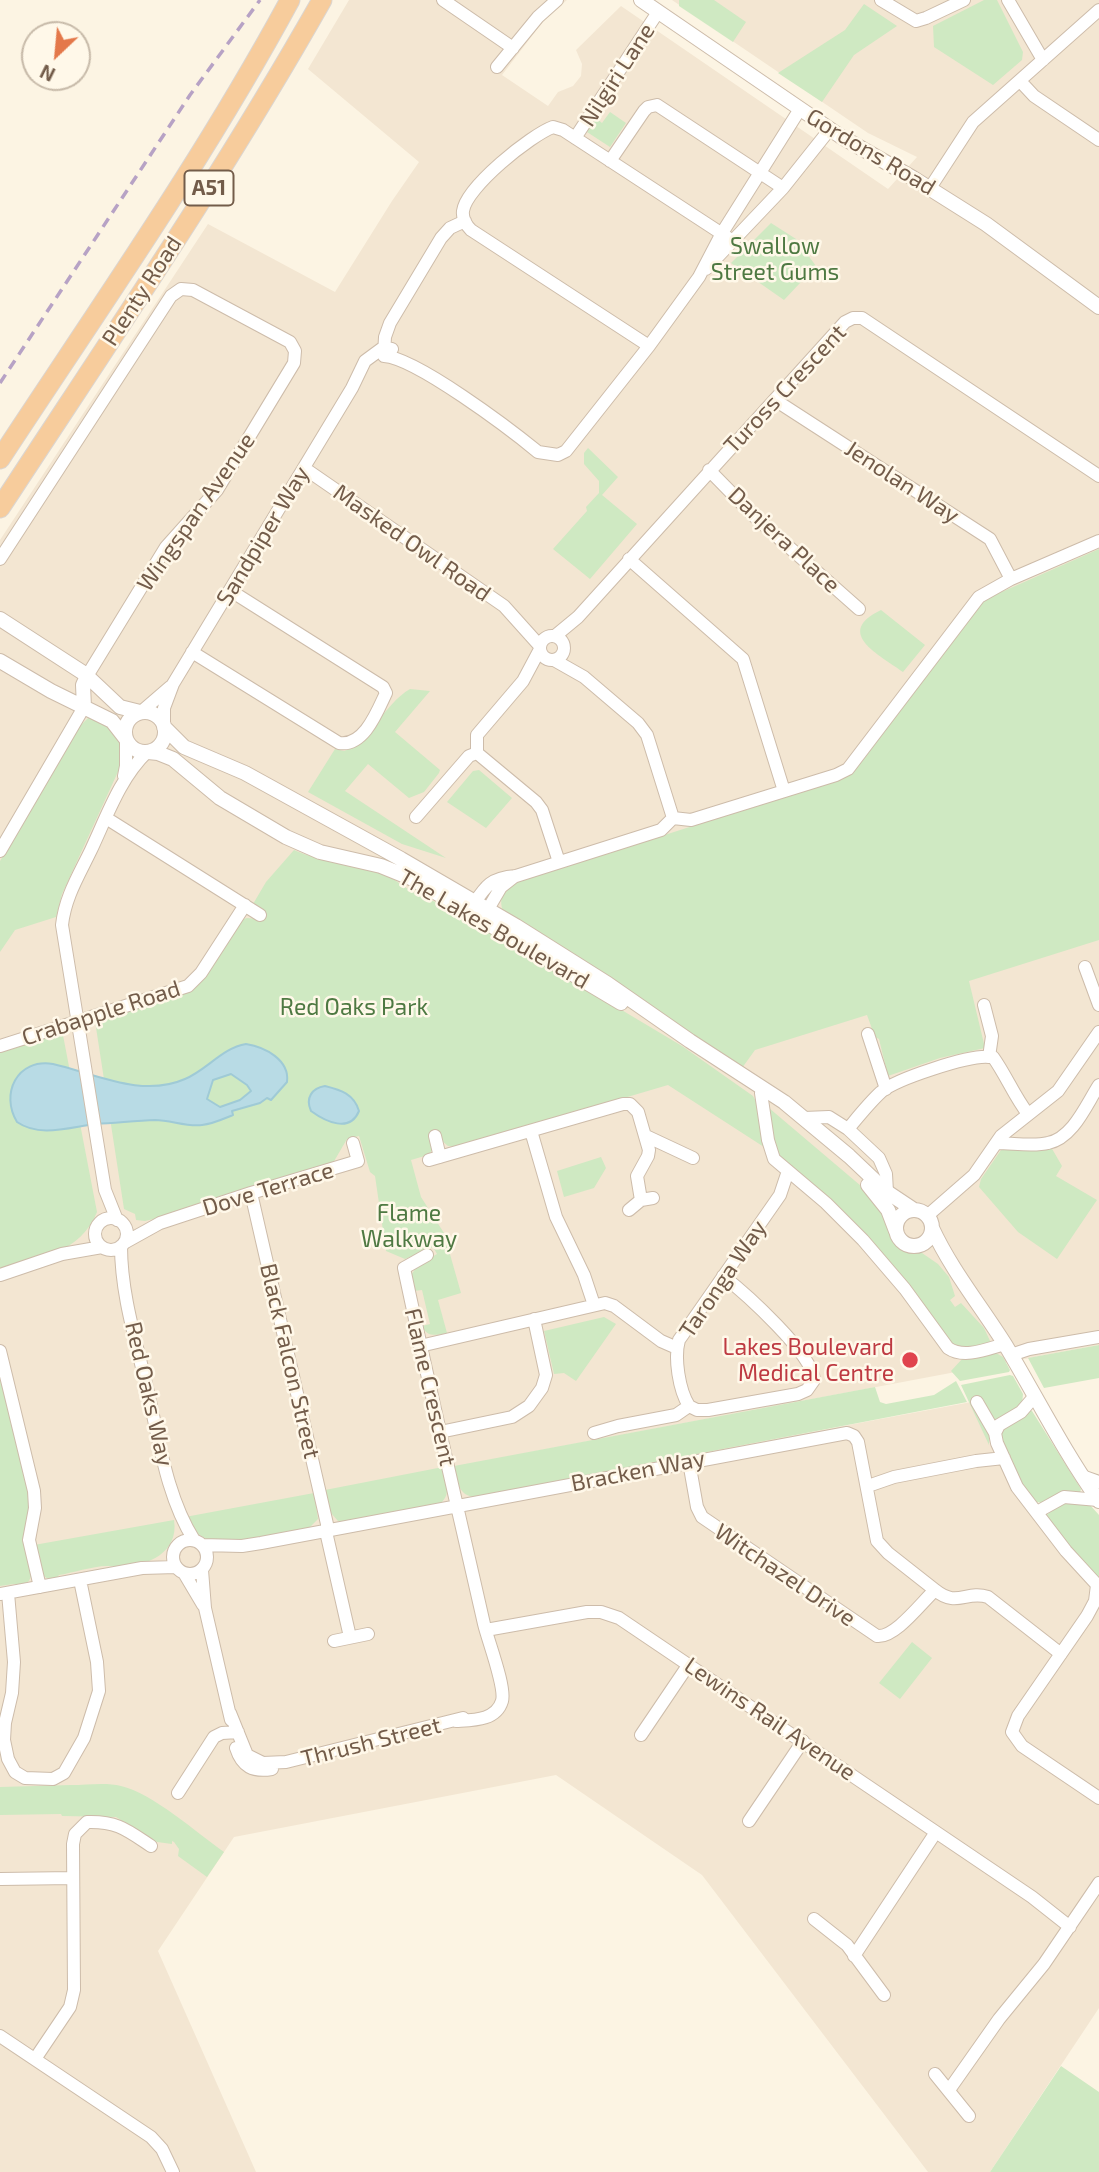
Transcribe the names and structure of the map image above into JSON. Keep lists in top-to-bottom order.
{
  "streets": {
    "highway": ["A51", "Plenty Road"],
    "street": [
      "Nilgiri Lane",
      "Gordons Road",
      "Tuross Crescent",
      "Jenolan Way",
      "Wingspan Avenue",
      "Sandpiper Way",
      "Danjera Place",
      "Masked Owl Road",
      "The Lakes Boulevard",
      "Crabapple Road",
      "Dove Terrace",
      "Taronga Way",
      "Black Falcon Street",
      "Flame Crescent",
      "Red Oaks Way",
      "Bracken Way",
      "Witchazel Drive",
      "Lewins Rail Avenue",
      "Thrush Street"
    ]
  },
  "crossings": [
    ["Nilgiri Lane", "Gordons Road"],
    ["Plenty Road", "Wingspan Avenue"],
    ["Tuross Crescent", "Jenolan Way"],
    ["Tuross Crescent", "Danjera Place"],
    ["Tuross Crescent", "Masked Owl Road"],
    ["Sandpiper Way", "Masked Owl Road"],
    ["Sandpiper Way", "The Lakes Boulevard"],
    ["Dove Terrace", "Black Falcon Street"],
    ["Dove Terrace", "Red Oaks Way"],
    ["Black Falcon Street", "Bracken Way"],
    ["Flame Crescent", "Bracken Way"],
    ["Flame Crescent", "Thrush Street"],
    ["Red Oaks Way", "Bracken Way"],
    ["Bracken Way", "Witchazel Drive"],
    ["Bracken Way", "Thrush Street"],
    ["Lewins Rail Avenue", "Thrush Street"]
  ],
  "parks": ["Swallow Street Gums", "Red Oaks Park", "Flame Walkway"],
  "places": ["Lakes Boulevard Medical Centre"],
  "north": "bottom left"
}
